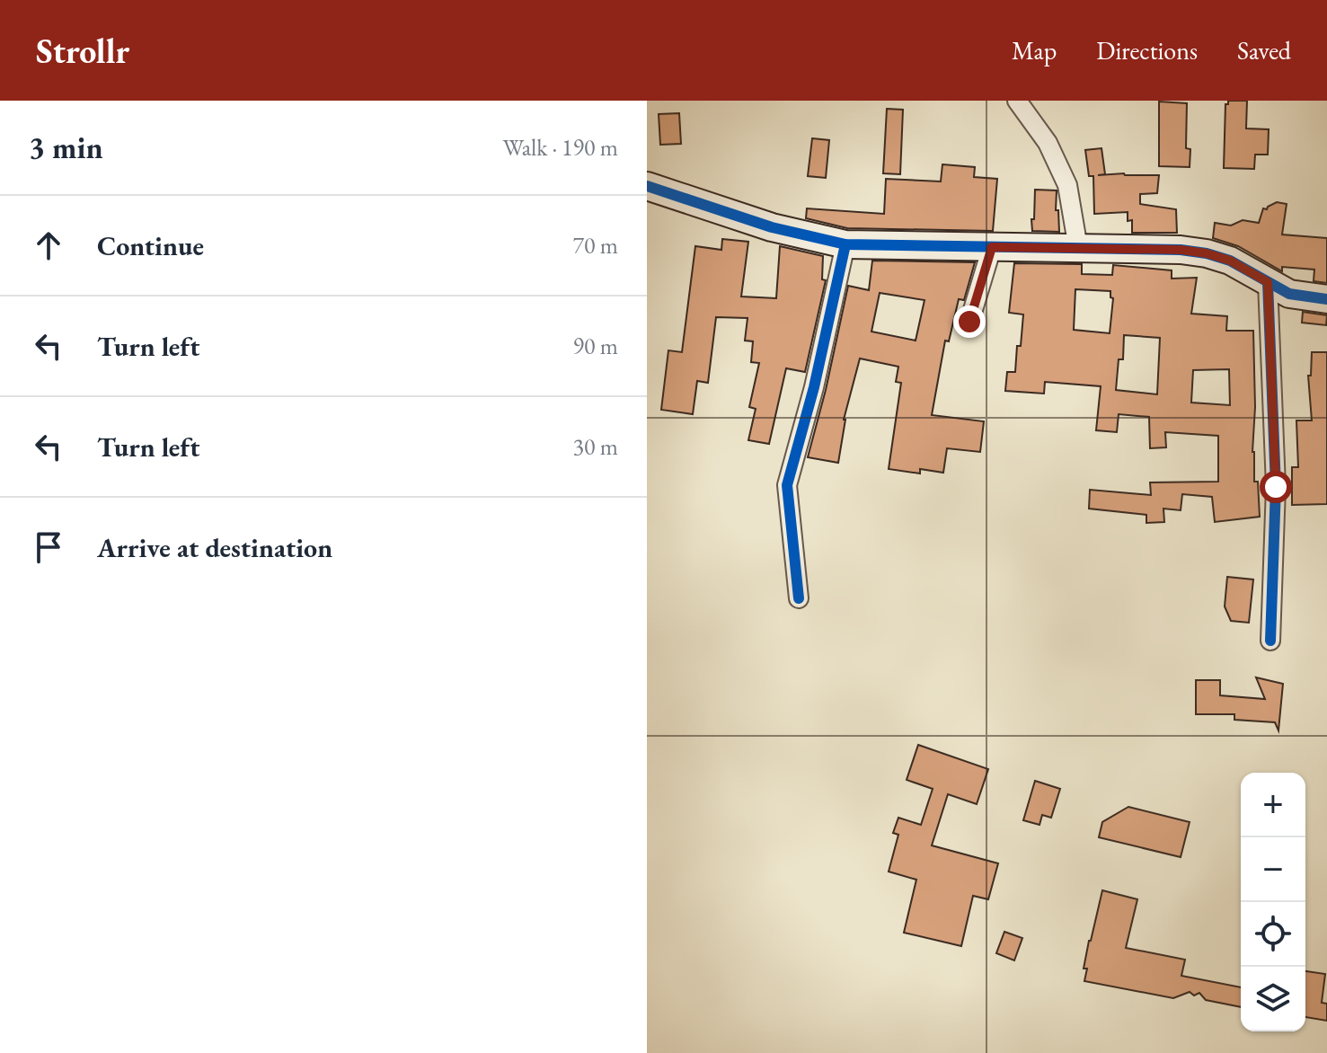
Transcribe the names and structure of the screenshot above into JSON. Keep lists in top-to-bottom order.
{
  "page": {
    "header": "Strollr",
    "nav": ["Map", "Directions", "Saved"],
    "heading": ["3 min", "Walk · 190 m"],
    "list": [
      ["Continue", "70 m"],
      ["Turn left", "90 m"],
      ["Turn left", "30 m"],
      "Arrive at destination"
    ],
    "map_buttons": ["+", "−"]
  }
}
